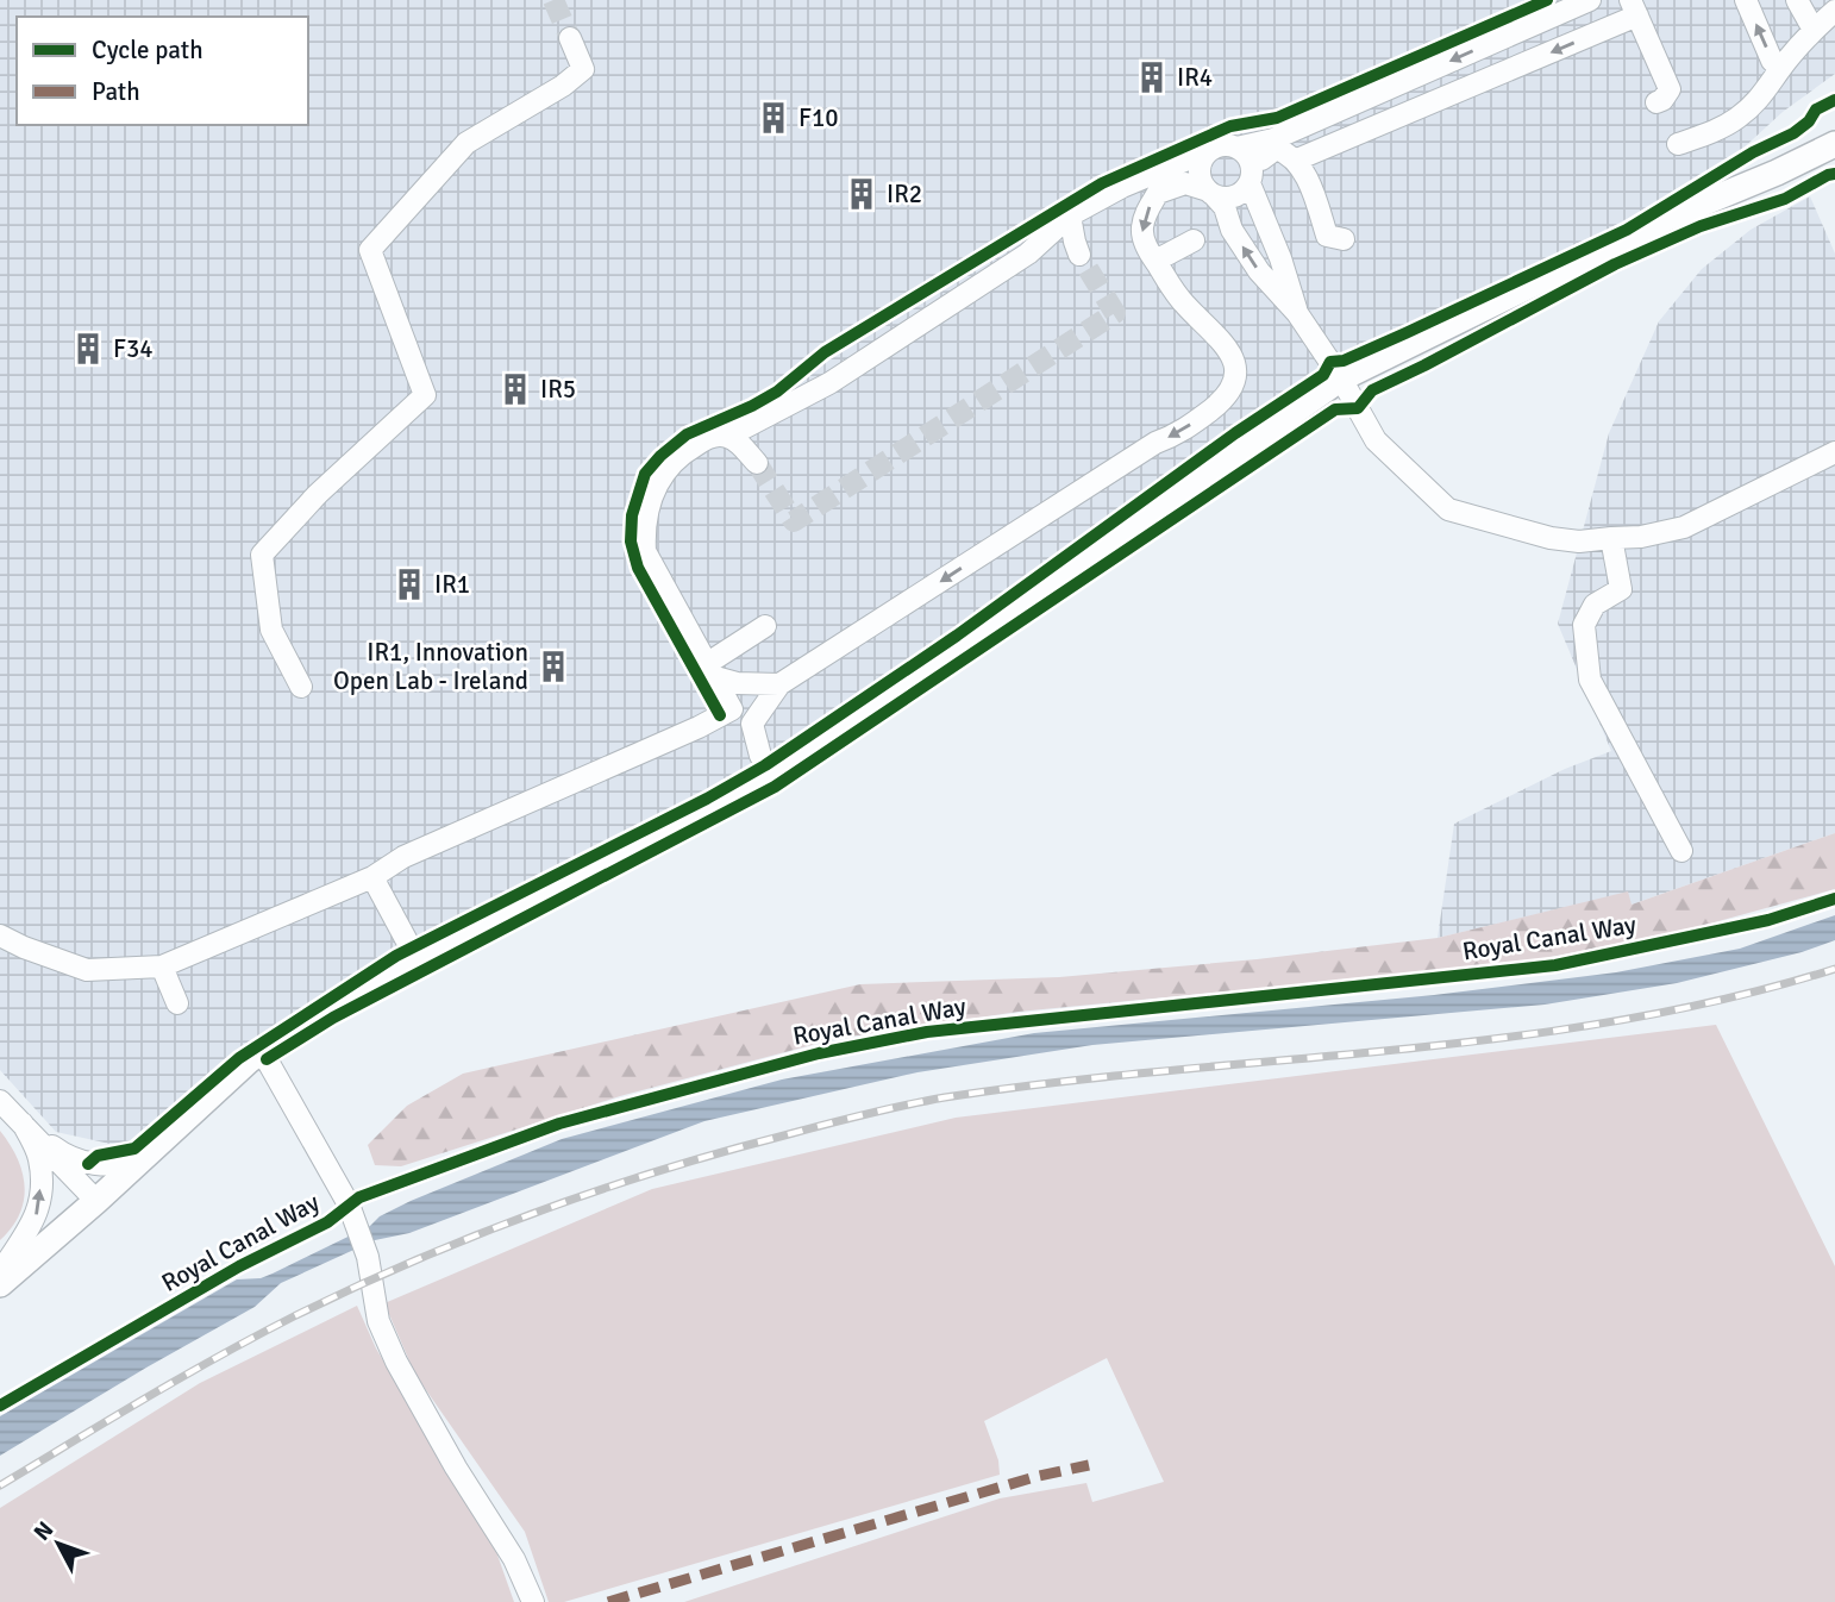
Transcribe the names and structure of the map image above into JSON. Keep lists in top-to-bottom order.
{
  "streets": {
    "cycle path": ["Royal Canal Way"]
  },
  "places": {
    "building": [
      "IR4",
      "F10",
      "IR2",
      "F34",
      "IR5",
      "IR1",
      "IR1, Innovation Open Lab - Ireland"
    ]
  },
  "legend": ["Cycle path", "Path"],
  "north": "top left"
}
